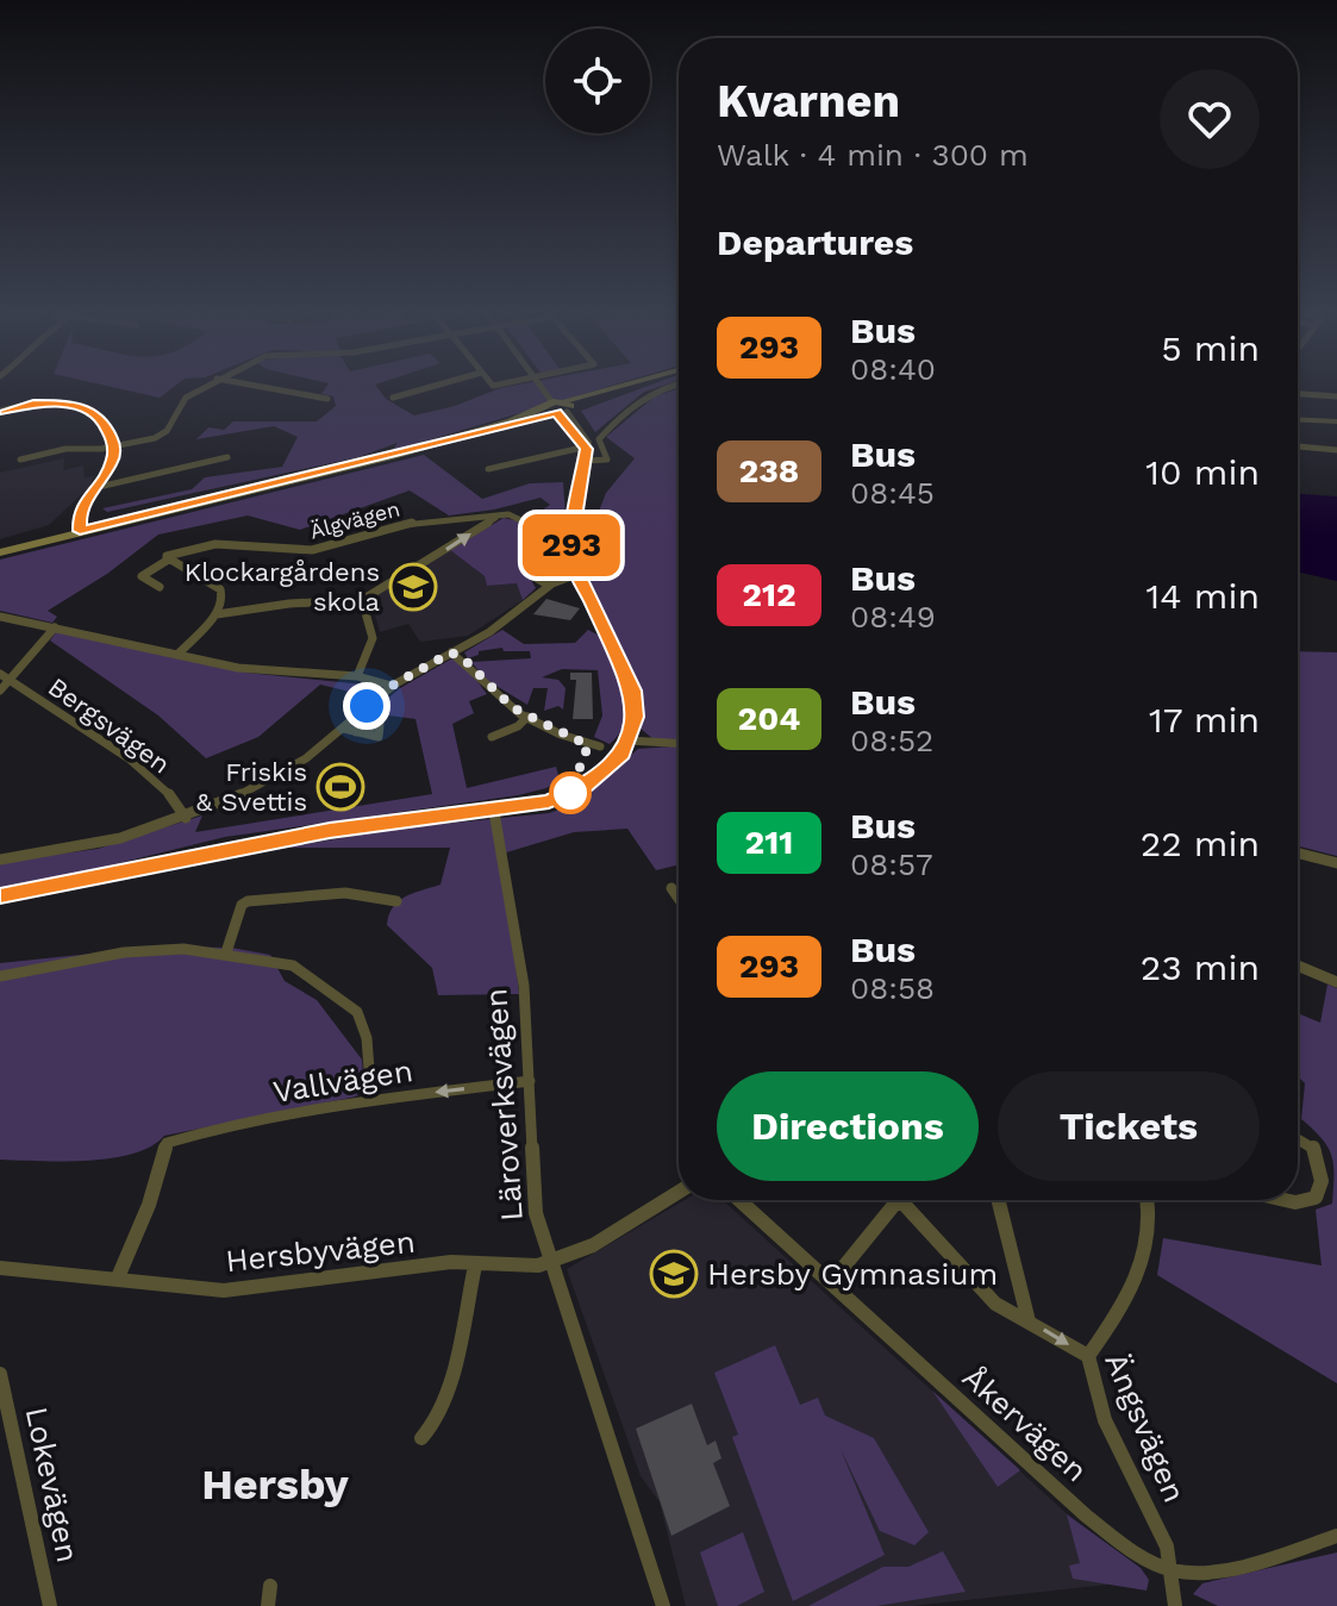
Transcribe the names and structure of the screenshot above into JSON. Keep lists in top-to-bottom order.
{
  "streets": {
    "street": [
      "Älgvägen",
      "Bergsvägen",
      "Vallvägen",
      "Läroverksvägen",
      "Hersbyvägen",
      "Åkervägen",
      "Ängsvägen",
      "Lokevägen"
    ]
  },
  "crossings": [
    ["Vallvägen", "Läroverksvägen"],
    ["Vallvägen", "Hersbyvägen"],
    ["Läroverksvägen", "Hersbyvägen"],
    ["Åkervägen", "Ängsvägen"]
  ],
  "districts": ["Hersby"],
  "places": {
    "school or university": ["Klockargårdens skola", "Hersby Gymnasium"],
    "sports": ["Friskis & Svettis"]
  },
  "lines": ["bus line 293"],
  "page": {
    "on_map": "293",
    "heading": [
      ["Kvarnen", "Walk · 4 min · 300 m"],
      "Departures"
    ],
    "list": [
      {
        "mark": "293",
        "name": "Bus",
        "note": "08:40",
        "value": "5 min"
      },
      {
        "mark": "238",
        "name": "Bus",
        "note": "08:45",
        "value": "10 min"
      },
      {
        "mark": "212",
        "name": "Bus",
        "note": "08:49",
        "value": "14 min"
      },
      {
        "mark": "204",
        "name": "Bus",
        "note": "08:52",
        "value": "17 min"
      },
      {
        "mark": "211",
        "name": "Bus",
        "note": "08:57",
        "value": "22 min"
      },
      {
        "mark": "293",
        "name": "Bus",
        "note": "08:58",
        "value": "23 min"
      }
    ],
    "buttons": ["Directions", "Tickets"]
  }
}
